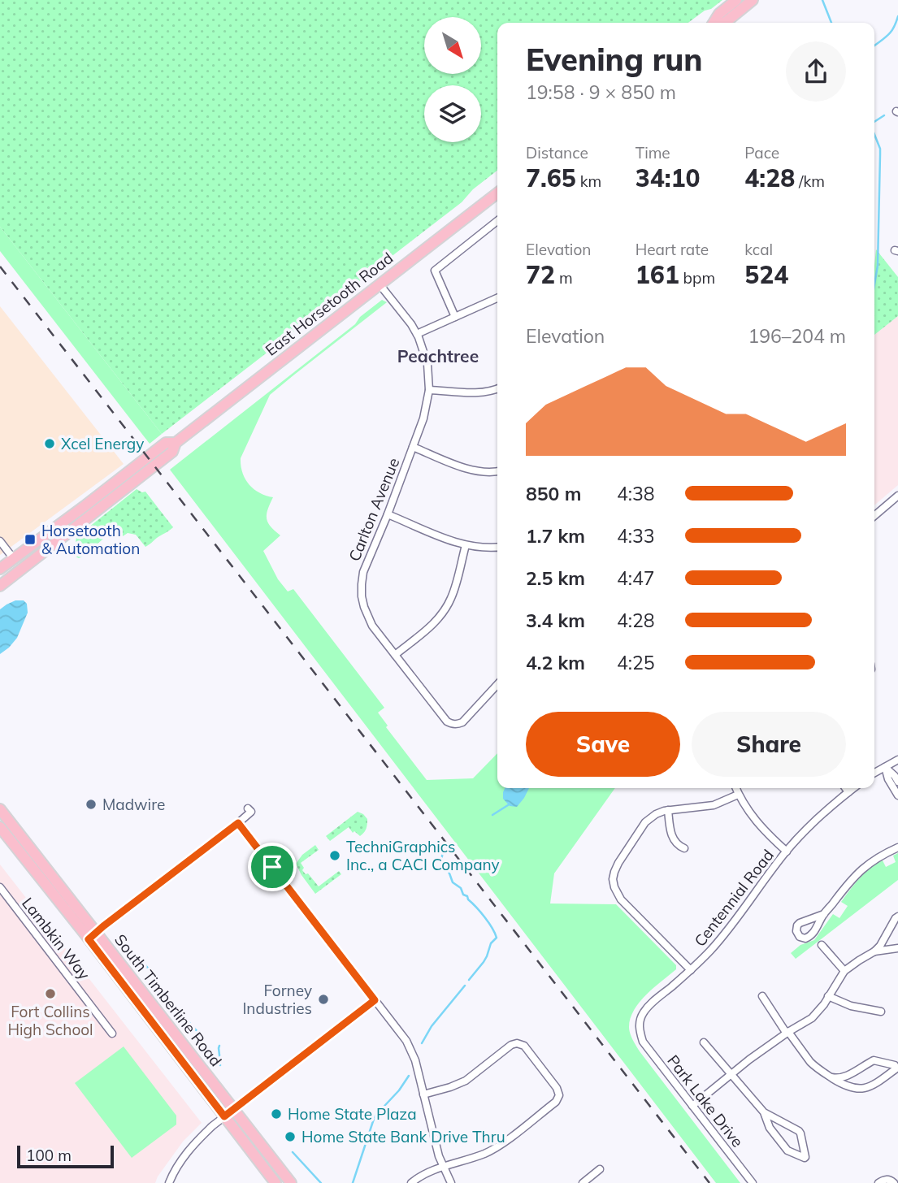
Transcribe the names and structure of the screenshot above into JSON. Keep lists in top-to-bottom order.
{
  "streets": {
    "main road": ["East Horsetooth Road", "South Timberline Road"],
    "street": [
      "Carlton Avenue",
      "Centennial Road",
      "Lambkin Way",
      "Park Lake Drive"
    ]
  },
  "crossings": [
    ["East Horsetooth Road", "Carlton Avenue"],
    ["Centennial Road", "Park Lake Drive"]
  ],
  "districts": ["Peachtree"],
  "places": {
    "other": [
      "Xcel Energy",
      "Madwire",
      "TechniGraphics Inc., a CACI Company",
      "Fort Collins High School",
      "Forney Industries",
      "Home State Plaza",
      "Home State Bank Drive Thru"
    ],
    "transit": ["Horsetooth & Automation"]
  },
  "scale_bar": "100 m",
  "north": "bottom right",
  "page": {
    "heading": ["Evening run", "19:58 · 9 × 850 m"],
    "stats": [
      ["Distance", "7.65 km"],
      ["Time", "34:10"],
      ["Pace", "4:28 /km"],
      ["Elevation", "72 m"],
      ["Heart rate", "161 bpm"],
      ["kcal", "524"]
    ],
    "chart": ["Elevation", "196–204 m"],
    "list": [
      {
        "name": "850 m",
        "note": "4:38"
      },
      {
        "name": "1.7 km",
        "note": "4:33"
      },
      {
        "name": "2.5 km",
        "note": "4:47"
      },
      {
        "name": "3.4 km",
        "note": "4:28"
      },
      {
        "name": "4.2 km",
        "note": "4:25"
      }
    ],
    "buttons": ["Save", "Share"],
    "scale": "100 m"
  }
}
